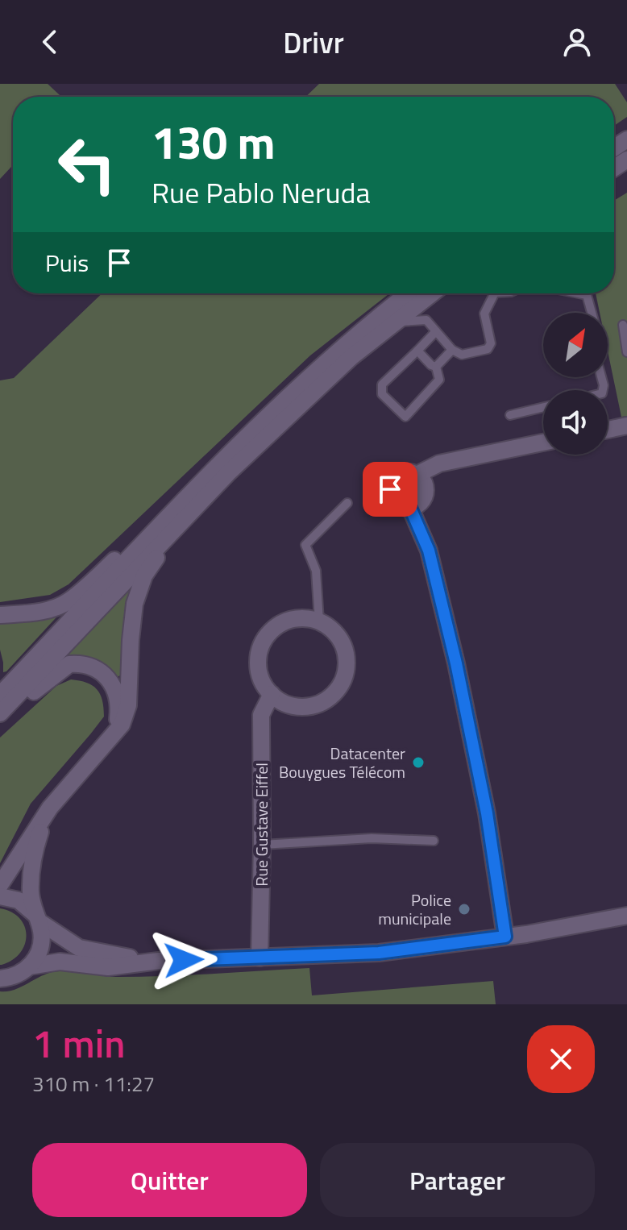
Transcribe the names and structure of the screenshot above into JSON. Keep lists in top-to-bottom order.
{
  "streets": {
    "main road": ["Rue Gustave Eiffel"]
  },
  "places": ["Datacenter Bouygues Télécom", "Police municipale"],
  "north": "top right",
  "page": {
    "header": "Drivr",
    "turn": ["130 m", "Rue Pablo Neruda"],
    "then": "Puis",
    "heading": ["1 min", "310 m · 11:27"],
    "buttons": ["Quitter", "Partager"]
  }
}
